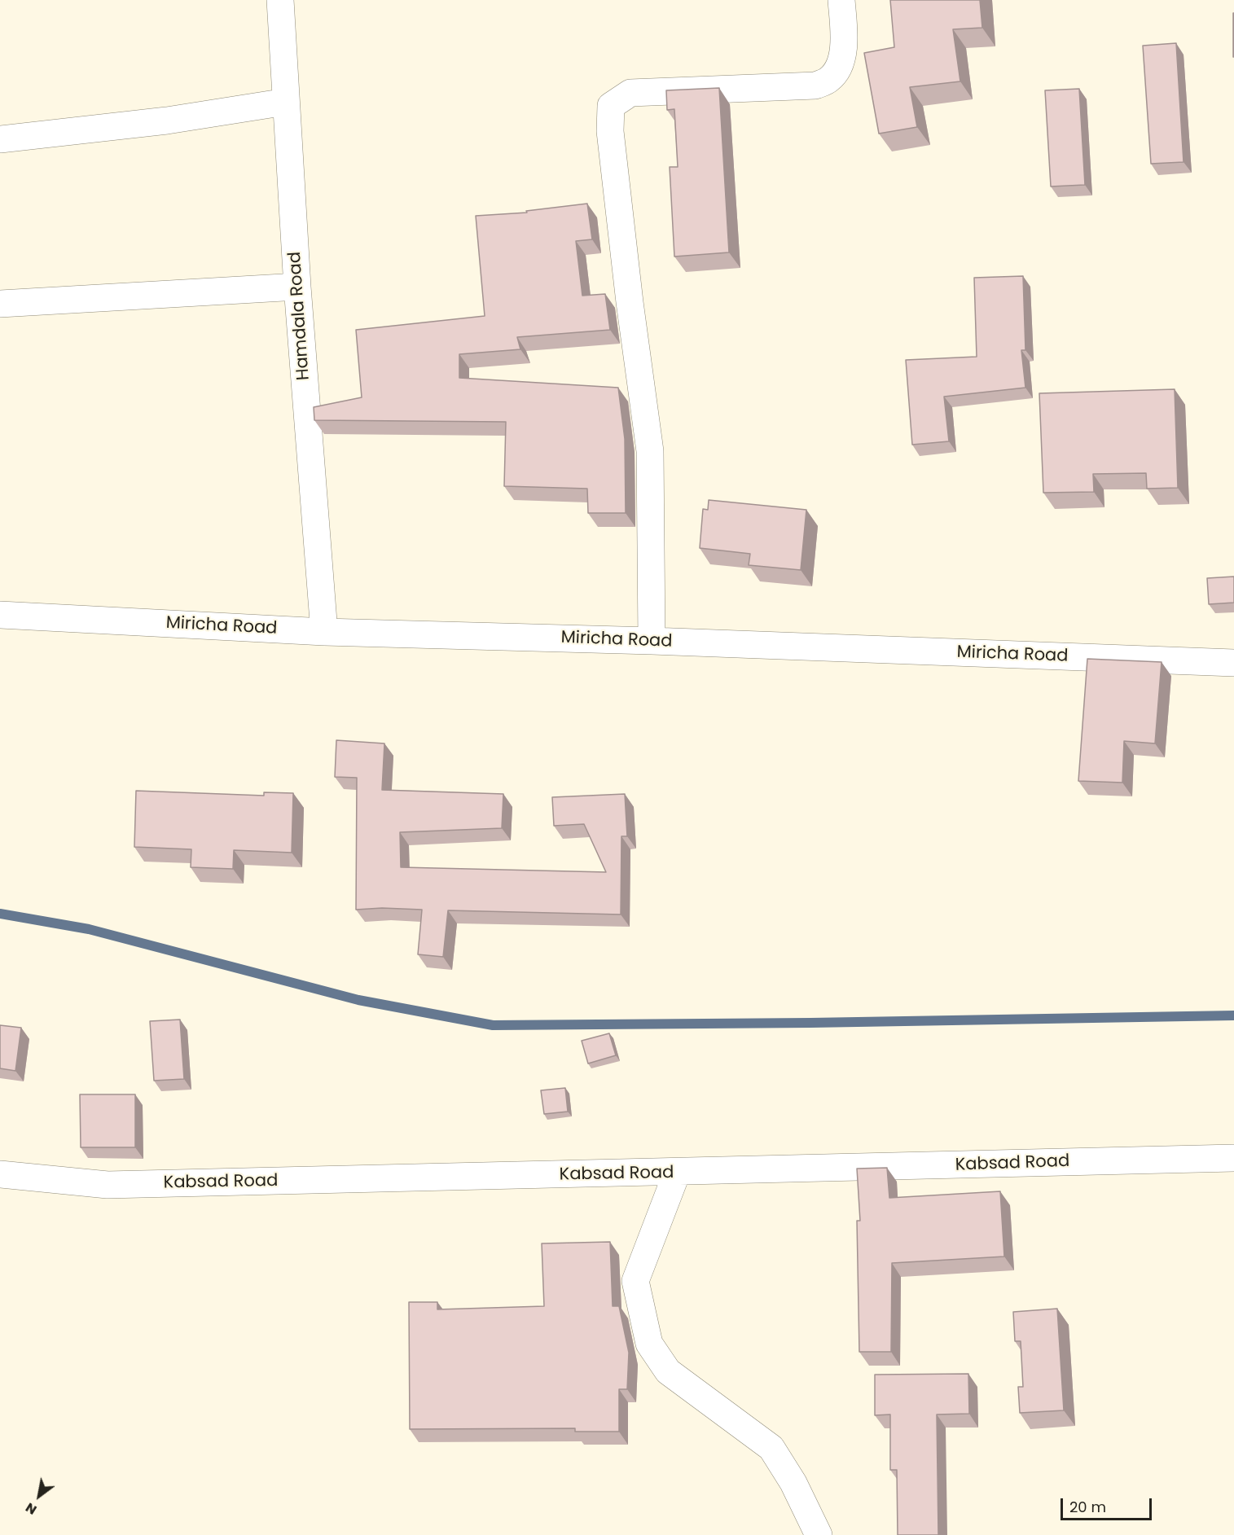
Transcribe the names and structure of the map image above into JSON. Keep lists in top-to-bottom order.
{
  "streets": {
    "street": ["Hamdala Road", "Miricha Road", "Kabsad Road"]
  },
  "crossings": [
    ["Hamdala Road", "Miricha Road"]
  ],
  "scale_bar": "20 m",
  "north": "bottom left"
}
